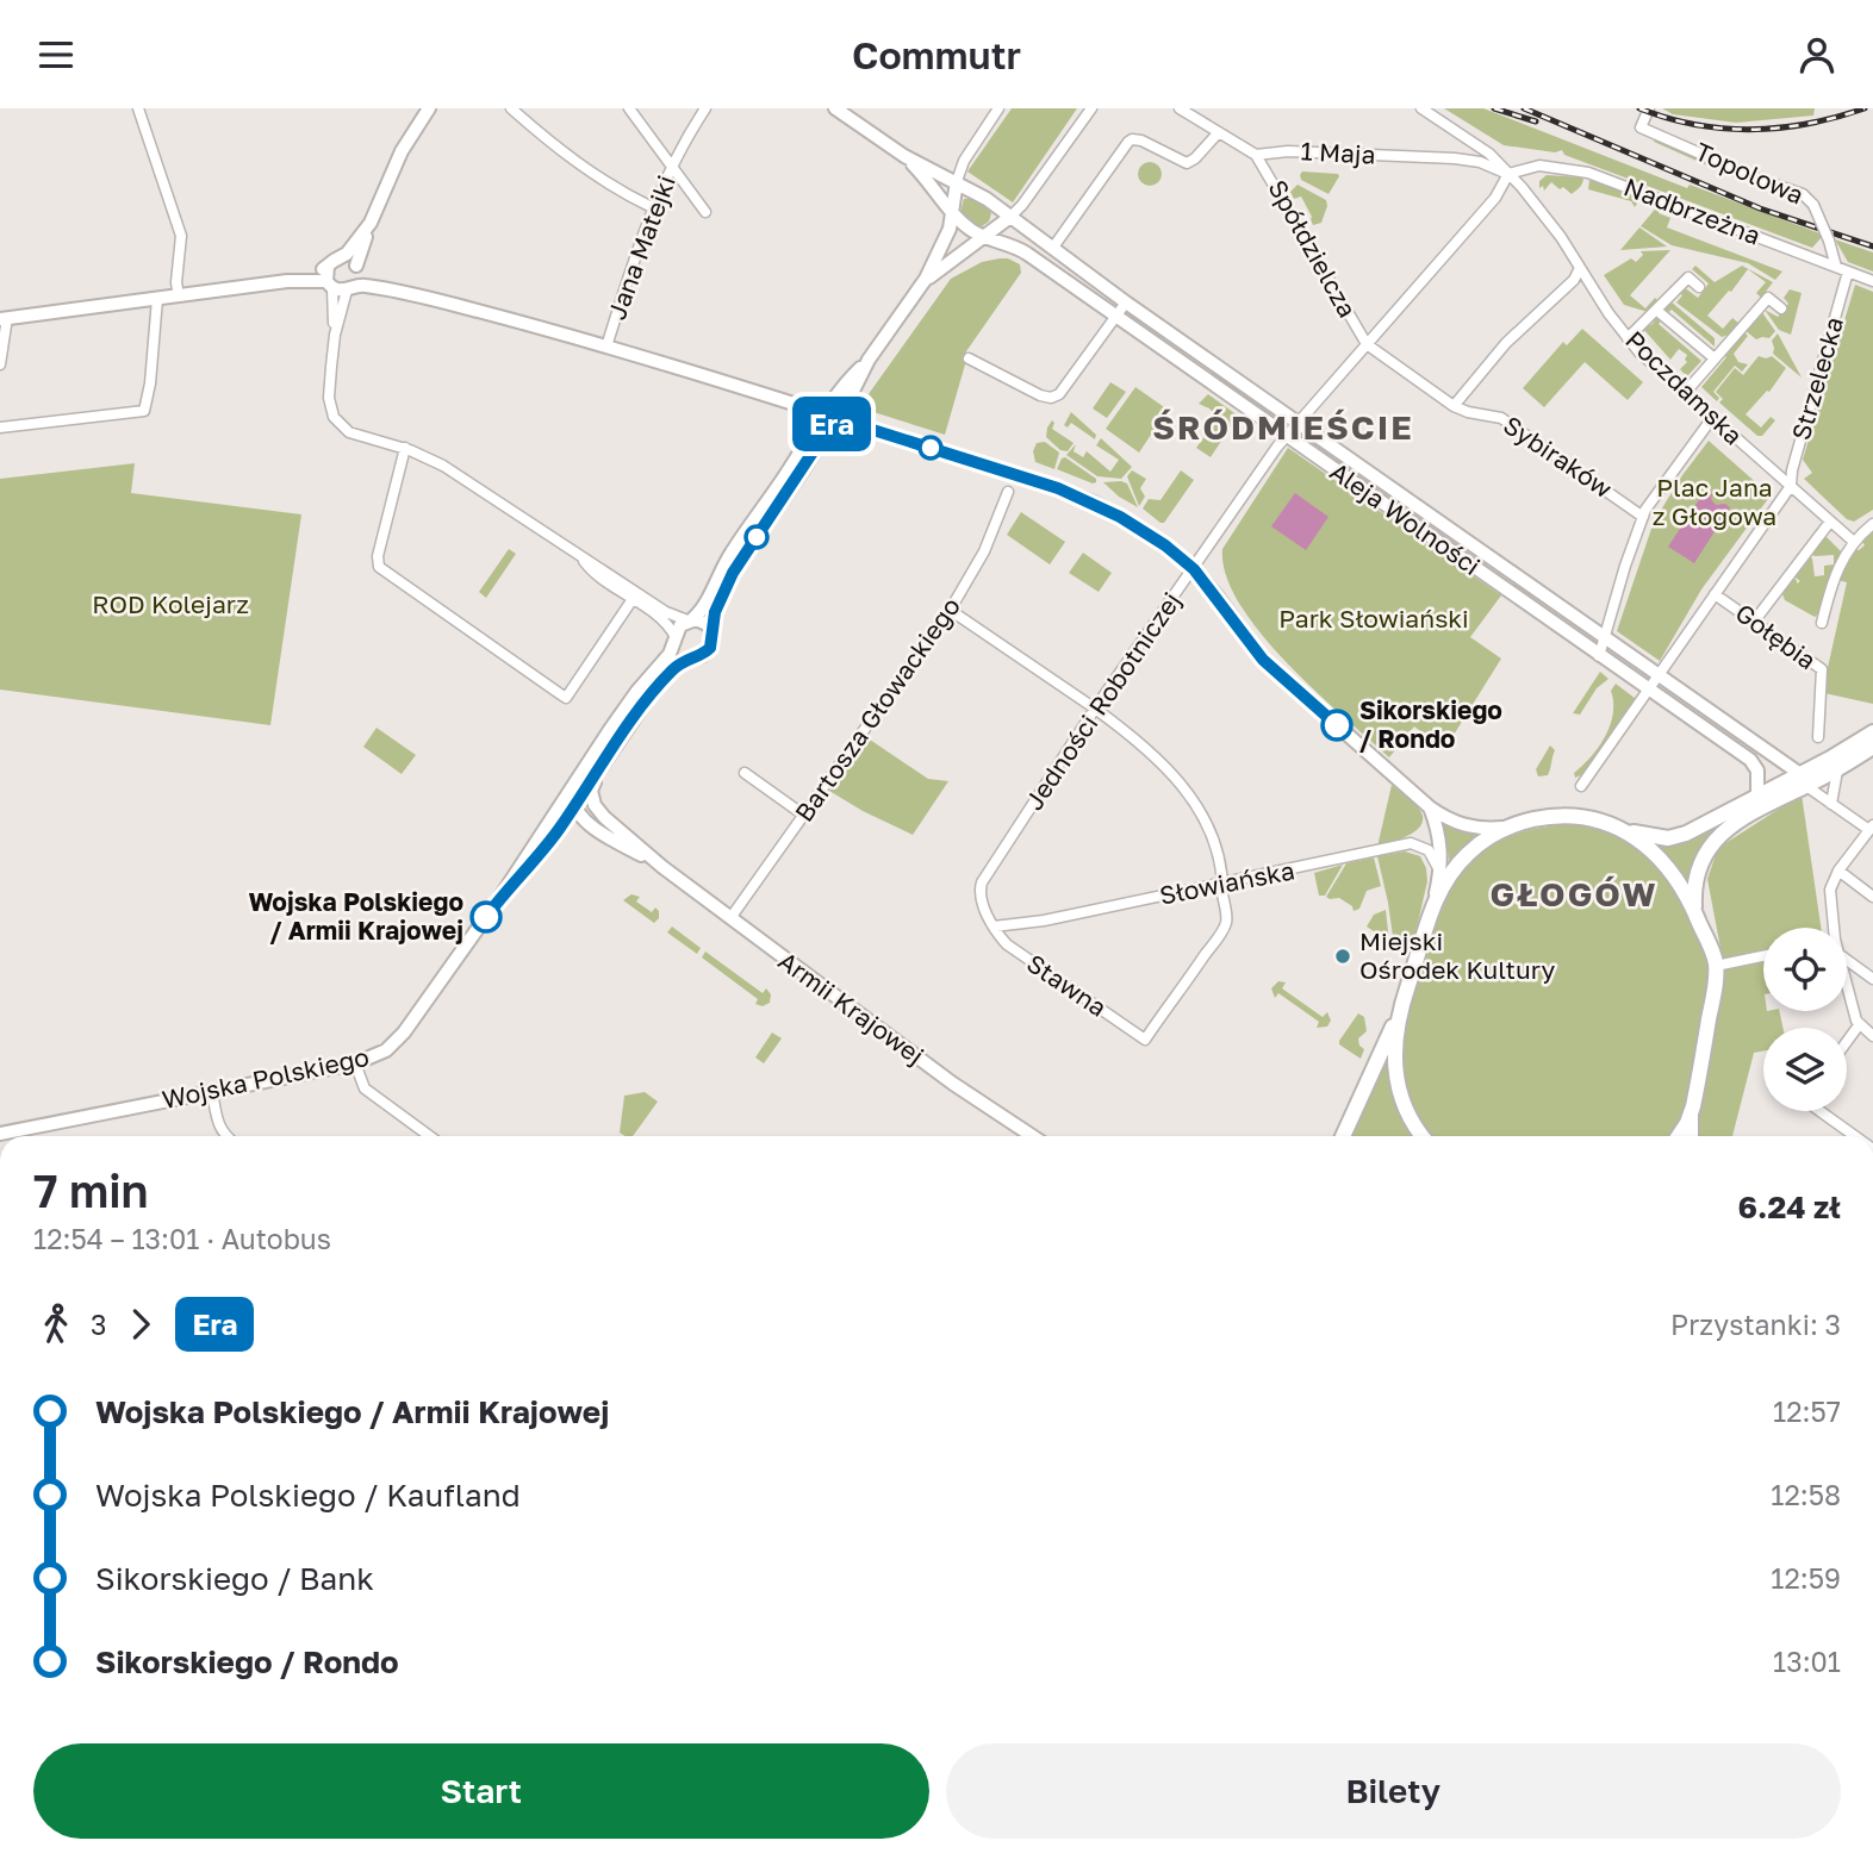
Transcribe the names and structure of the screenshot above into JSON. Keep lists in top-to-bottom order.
{
  "streets": {
    "street": [
      "1 Maja",
      "Topolowa",
      "Nadbrzeżna",
      "Jana Matejki",
      "Spółdzielcza",
      "Strzelecka",
      "Poczdamska",
      "Sybiraków",
      "Aleja Wolności",
      "Gołębia",
      "Jedności Robotniczej",
      "Bartosza Głowackiego",
      "Słowiańska",
      "Stawna",
      "Armii Krajowej",
      "Wojska Polskiego"
    ]
  },
  "crossings": [
    ["1 Maja", "Nadbrzeżna"],
    ["1 Maja", "Spółdzielcza"],
    ["1 Maja", "Poczdamska"],
    ["1 Maja", "Jedności Robotniczej"],
    ["Topolowa", "Nadbrzeżna"],
    ["Nadbrzeżna", "Strzelecka"],
    ["Nadbrzeżna", "Poczdamska"],
    ["Nadbrzeżna", "Jedności Robotniczej"],
    ["Spółdzielcza", "Jedności Robotniczej"],
    ["Strzelecka", "Poczdamska"],
    ["Poczdamska", "Gołębia"],
    ["Poczdamska", "Jedności Robotniczej"],
    ["Aleja Wolności", "Jedności Robotniczej"],
    ["Jedności Robotniczej", "Słowiańska"],
    ["Jedności Robotniczej", "Stawna"],
    ["Bartosza Głowackiego", "Armii Krajowej"],
    ["Słowiańska", "Stawna"],
    ["Armii Krajowej", "Wojska Polskiego"]
  ],
  "districts": ["ŚRÓDMIEŚCIE", "GŁOGÓW"],
  "parks": ["Plac Jana z Głogowa", "ROD Kolejarz", "Park Słowiański"],
  "places": ["Sikorskiego / Rondo", "Wojska Polskiego / Armii Krajowej", "Miejski Ośrodek Kultury"],
  "lines": ["bus line Era"],
  "page": {
    "header": "Commutr",
    "on_map": "Era",
    "heading": ["7 min", "12:54 – 13:01 · Autobus", "6.24 zł"],
    "legs": ["3", "Era", "Przystanki: 3"],
    "list": [
      {
        "name": "Wojska Polskiego / Armii Krajowej",
        "value": "12:57"
      },
      {
        "name": "Wojska Polskiego / Kaufland",
        "value": "12:58"
      },
      {
        "name": "Sikorskiego / Bank",
        "value": "12:59"
      },
      {
        "name": "Sikorskiego / Rondo",
        "value": "13:01"
      }
    ],
    "buttons": ["Start", "Bilety"]
  }
}
